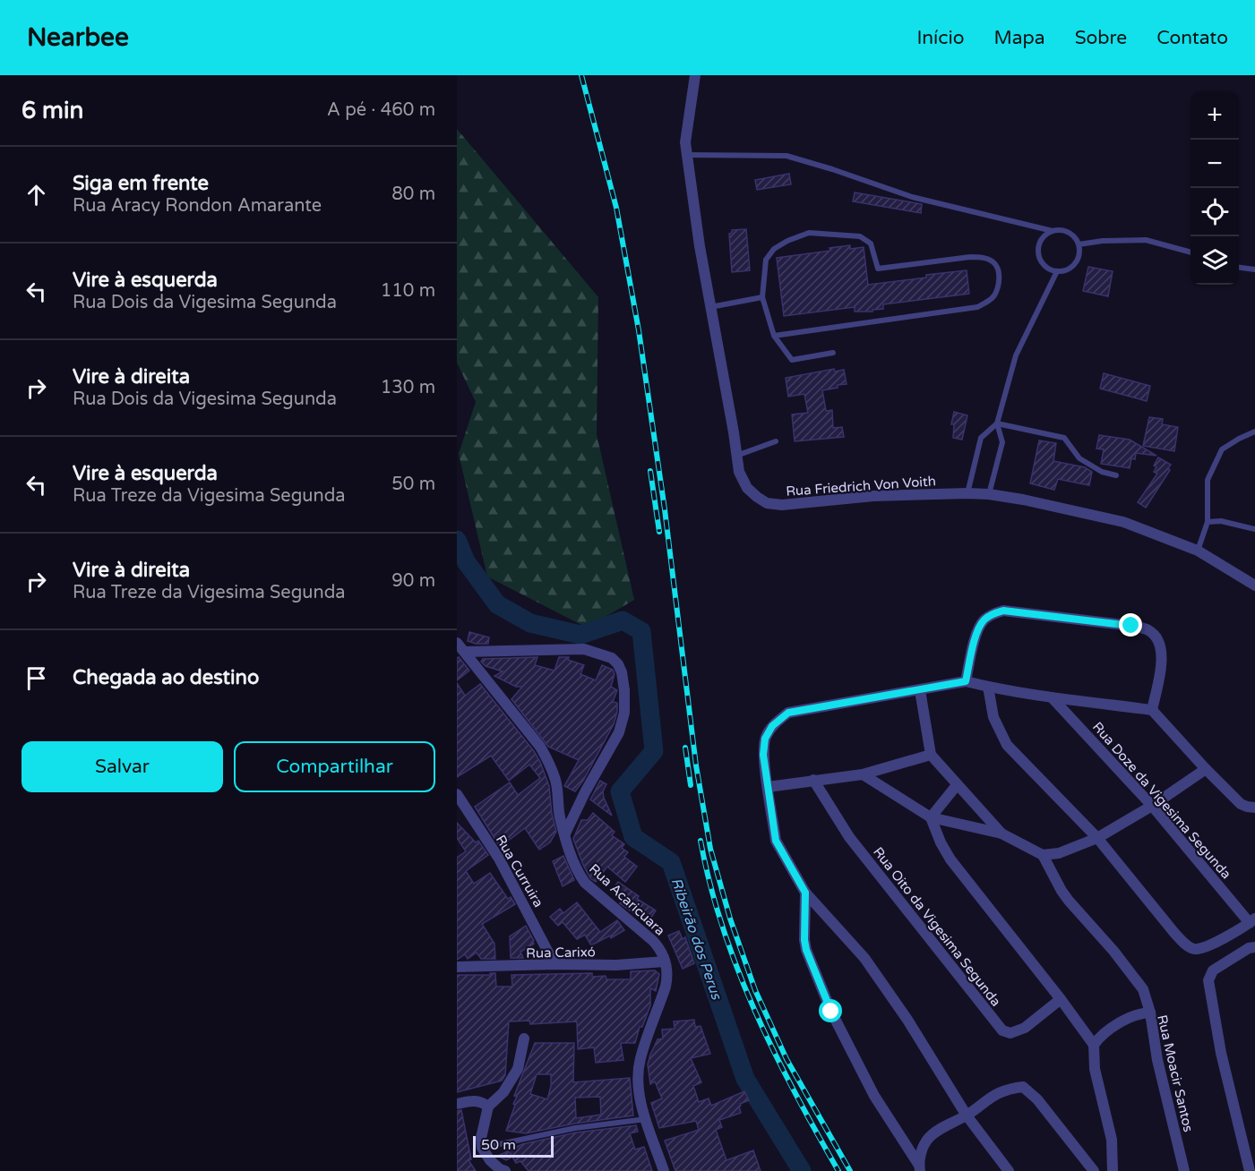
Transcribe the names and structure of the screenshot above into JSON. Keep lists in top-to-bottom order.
{
  "streets": {
    "street": [
      "Rua Friedrich Von Voith",
      "Rua Doze da Vigesima Segunda",
      "Rua Curruira",
      "Rua Acaricuara",
      "Rua Oito da Vigesima Segunda",
      "Rua Carixó",
      "Rua Moacir Santos"
    ]
  },
  "crossings": [
    ["Rua Curruira", "Rua Carixó"],
    ["Rua Acaricuara", "Rua Carixó"]
  ],
  "water": ["Ribeirão dos Perus"],
  "scale_bar": "50 m",
  "page": {
    "header": "Nearbee",
    "nav": [
      "Início",
      "Mapa",
      "Sobre",
      "Contato"
    ],
    "heading": ["6 min", "A pé · 460 m"],
    "map_buttons": ["+", "−"],
    "list": [
      ["Siga em frente", "Rua Aracy Rondon Amarante", "80 m"],
      ["Vire à esquerda", "Rua Dois da Vigesima Segunda", "110 m"],
      ["Vire à direita", "Rua Dois da Vigesima Segunda", "130 m"],
      ["Vire à esquerda", "Rua Treze da Vigesima Segunda", "50 m"],
      ["Vire à direita", "Rua Treze da Vigesima Segunda", "90 m"],
      "Chegada ao destino"
    ],
    "buttons": ["Salvar", "Compartilhar"],
    "scale": "50 m"
  }
}
